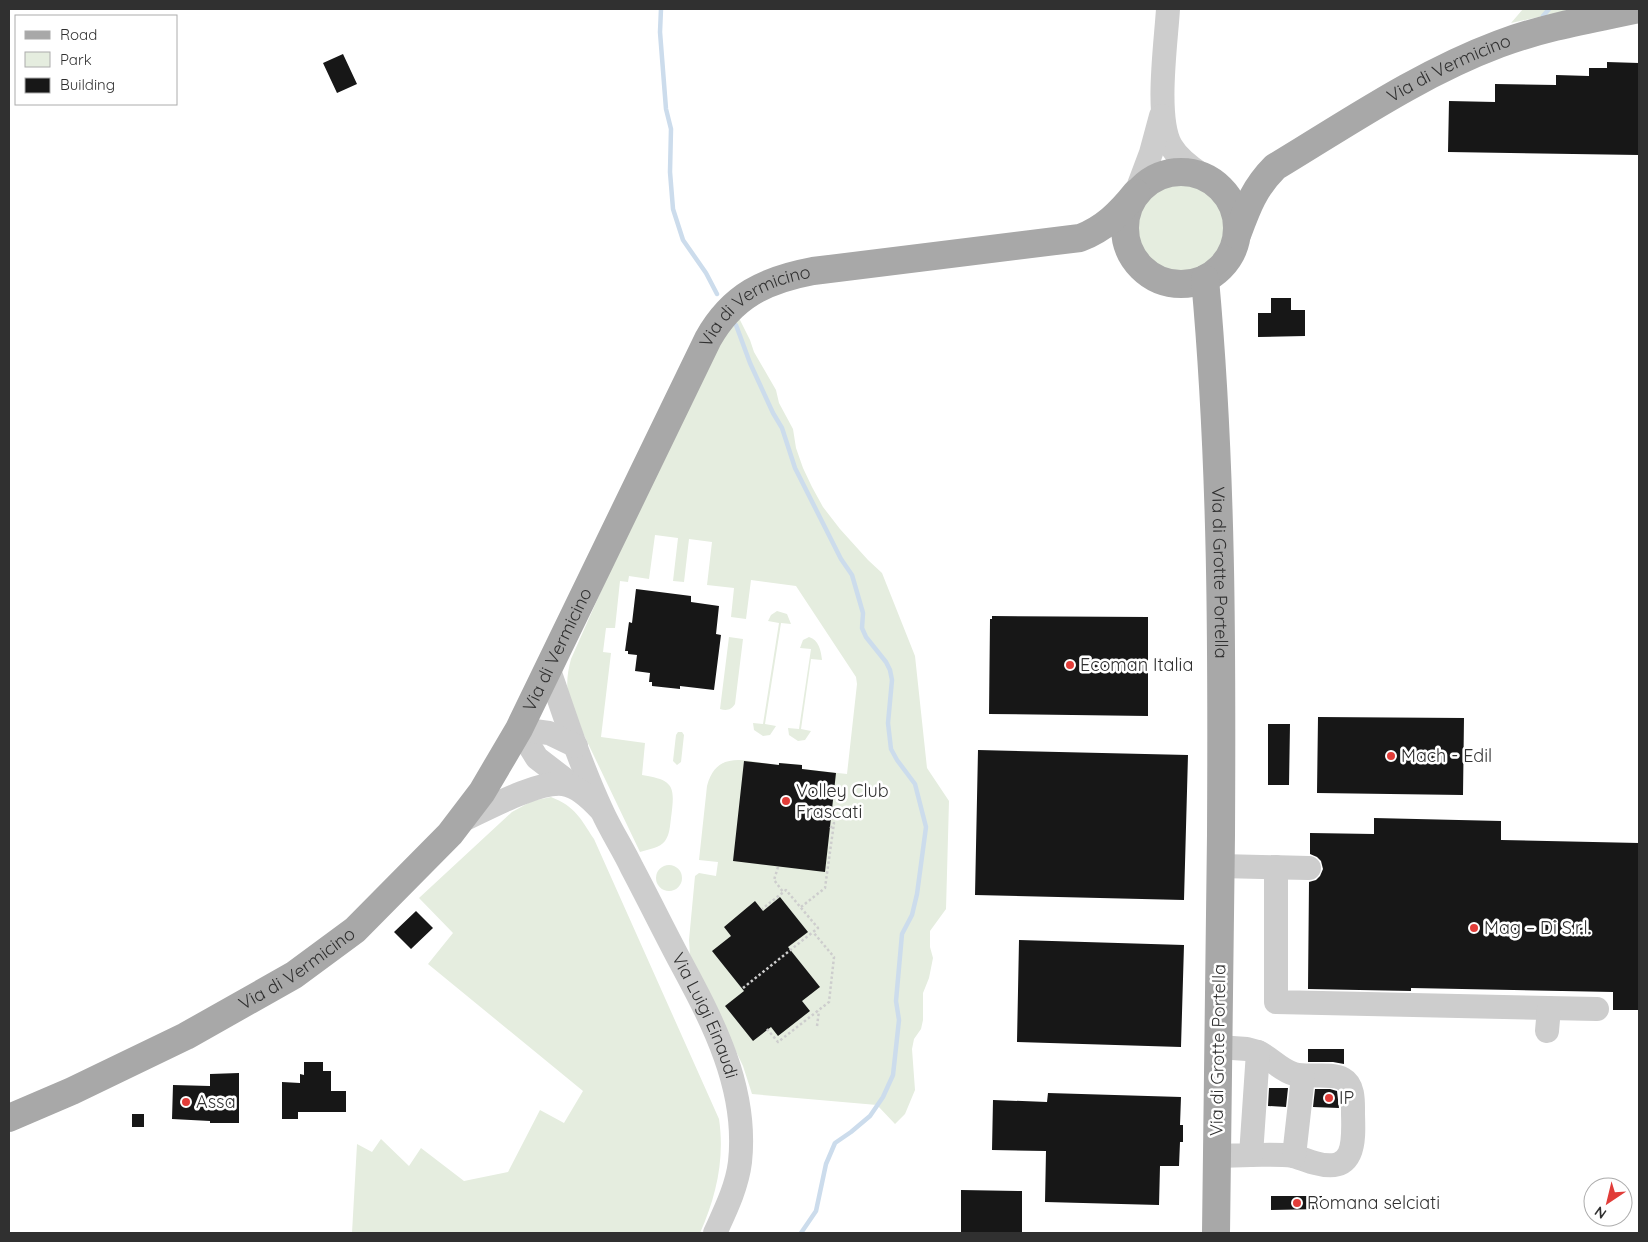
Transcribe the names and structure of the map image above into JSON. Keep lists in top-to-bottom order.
{
  "streets": {
    "main road": ["Via di Vermicino", "Via di Grotte Portella"],
    "street": ["Via Luigi Einaudi"]
  },
  "crossings": [
    ["Via di Vermicino", "Via di Grotte Portella"],
    ["Via di Vermicino", "Via Luigi Einaudi"]
  ],
  "places": [
    "Ecoman Italia",
    "Mach - Edil",
    "Volley Club Frascati",
    "Mag – Di S.r.l.",
    "IP",
    "Assa",
    "Romana selciati"
  ],
  "legend": ["Road", "Park", "Building"],
  "north": "bottom left"
}
